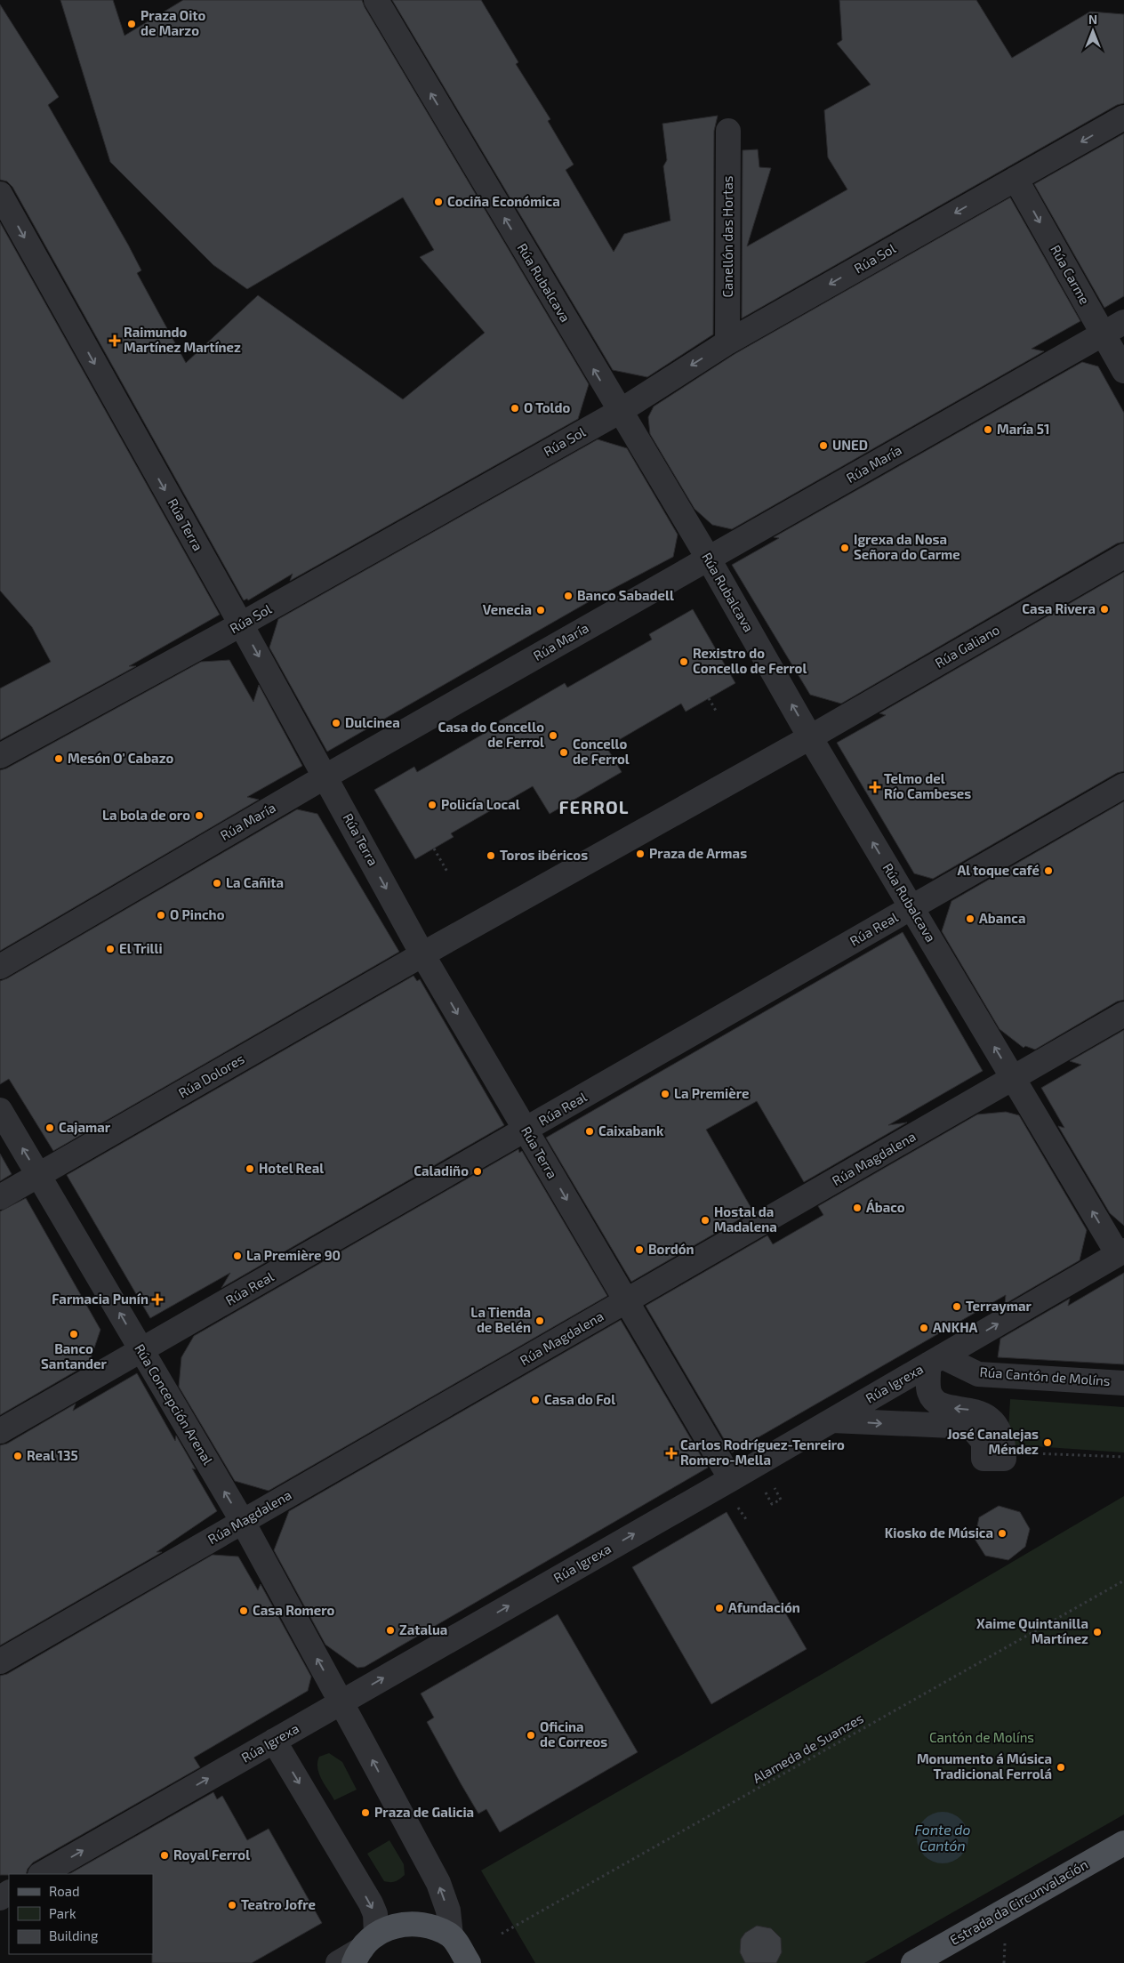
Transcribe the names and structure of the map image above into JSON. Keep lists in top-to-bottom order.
{
  "streets": {
    "main road": ["Estrada da Circunvalación"],
    "street": [
      "Canellón das Hortas",
      "Rúa Sol",
      "Rúa Carme",
      "Rúa Rubalcava",
      "Rúa María",
      "Rúa Terra",
      "Rúa Galiano",
      "Rúa Real",
      "Rúa Dolores",
      "Rúa Magdalena",
      "Rúa Cantón de Molíns",
      "Rúa Igrexa",
      "Rúa Concepción Arenal"
    ],
    "path": ["Alameda de Suanzes"]
  },
  "crossings": [
    ["Canellón das Hortas", "Rúa Sol"],
    ["Rúa Sol", "Rúa Carme"],
    ["Rúa Sol", "Rúa Rubalcava"],
    ["Rúa Sol", "Rúa Terra"],
    ["Rúa Carme", "Rúa María"],
    ["Rúa Rubalcava", "Rúa María"],
    ["Rúa Rubalcava", "Rúa Galiano"],
    ["Rúa Rubalcava", "Rúa Real"],
    ["Rúa Rubalcava", "Rúa Magdalena"],
    ["Rúa Rubalcava", "Rúa Igrexa"],
    ["Rúa María", "Rúa Terra"],
    ["Rúa Terra", "Rúa Galiano"],
    ["Rúa Terra", "Rúa Real"],
    ["Rúa Terra", "Rúa Dolores"],
    ["Rúa Terra", "Rúa Magdalena"],
    ["Rúa Terra", "Rúa Igrexa"],
    ["Rúa Galiano", "Rúa Dolores"],
    ["Rúa Real", "Rúa Concepción Arenal"],
    ["Rúa Dolores", "Rúa Concepción Arenal"],
    ["Rúa Magdalena", "Rúa Concepción Arenal"],
    ["Rúa Cantón de Molíns", "Rúa Igrexa"],
    ["Rúa Igrexa", "Rúa Concepción Arenal"]
  ],
  "one_way": [
    "Rúa Sol",
    "Rúa Carme",
    "Rúa Rubalcava",
    "Rúa Terra",
    "Rúa Igrexa",
    "Rúa Concepción Arenal"
  ],
  "districts": ["FERROL"],
  "water": ["Fonte do Cantón"],
  "parks": ["Cantón de Molíns"],
  "places": {
    "other": [
      "Praza Oito de Marzo",
      "Cociña Económica",
      "O Toldo",
      "María 51",
      "UNED",
      "Igrexa da Nosa Señora do Carme",
      "Banco Sabadell",
      "Casa Rivera",
      "Venecia",
      "Rexistro do Concello de Ferrol",
      "Dulcinea",
      "Casa do Concello de Ferrol",
      "Concello de Ferrol",
      "Mesón O' Cabazo",
      "Policía Local",
      "La bola de oro",
      "Praza de Armas",
      "Toros ibéricos",
      "Al toque café",
      "La Cañita",
      "O Pincho",
      "Abanca",
      "El Trilli",
      "La Première",
      "Cajamar",
      "Caixabank",
      "Hotel Real",
      "Caladiño",
      "Ábaco",
      "Hostal da Madalena",
      "Bordón",
      "La Première 90",
      "Terraymar",
      "La Tienda de Belén",
      "ANKHA",
      "Banco Santander",
      "Casa do Fol",
      "José Canalejas Méndez",
      "Real 135",
      "Kiosko de Música",
      "Afundación",
      "Casa Romero",
      "Zatalua",
      "Xaime Quintanilla Martínez",
      "Oficina de Correos",
      "Monumento á Música Tradicional Ferrolá",
      "Praza de Galicia",
      "Royal Ferrol",
      "Teatro Jofre"
    ],
    "health": [
      "Raimundo Martínez Martínez",
      "Telmo del Río Cambeses",
      "Farmacia Punín",
      "Carlos Rodríguez-Tenreiro Romero-Mella"
    ]
  },
  "legend": ["Road", "Park", "Building"],
  "north": "top"
}
